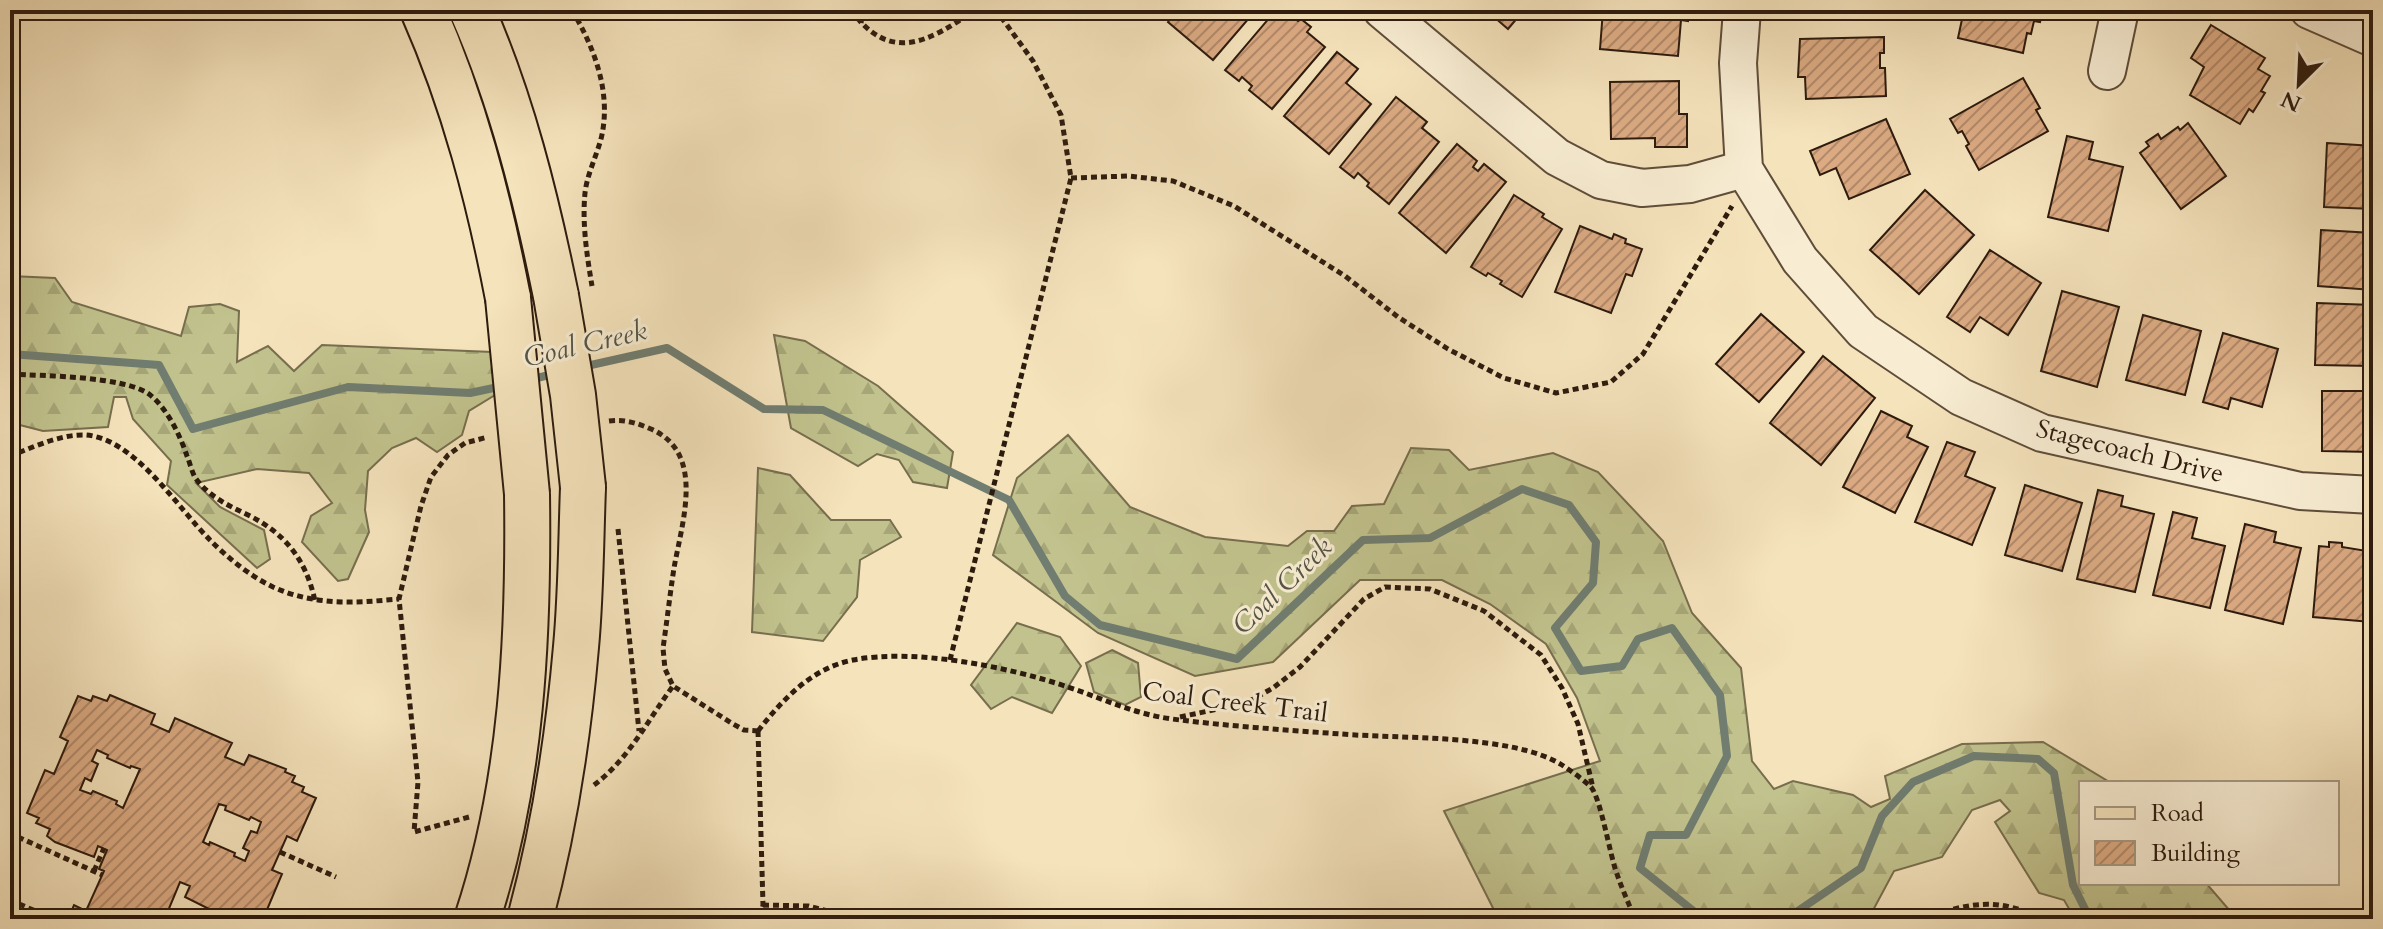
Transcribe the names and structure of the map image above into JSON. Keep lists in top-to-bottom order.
{
  "streets": {
    "street": ["Stagecoach Drive"],
    "path": ["Coal Creek Trail"]
  },
  "water": ["Coal Creek"],
  "legend": ["Road", "Building"],
  "north": "bottom left"
}
